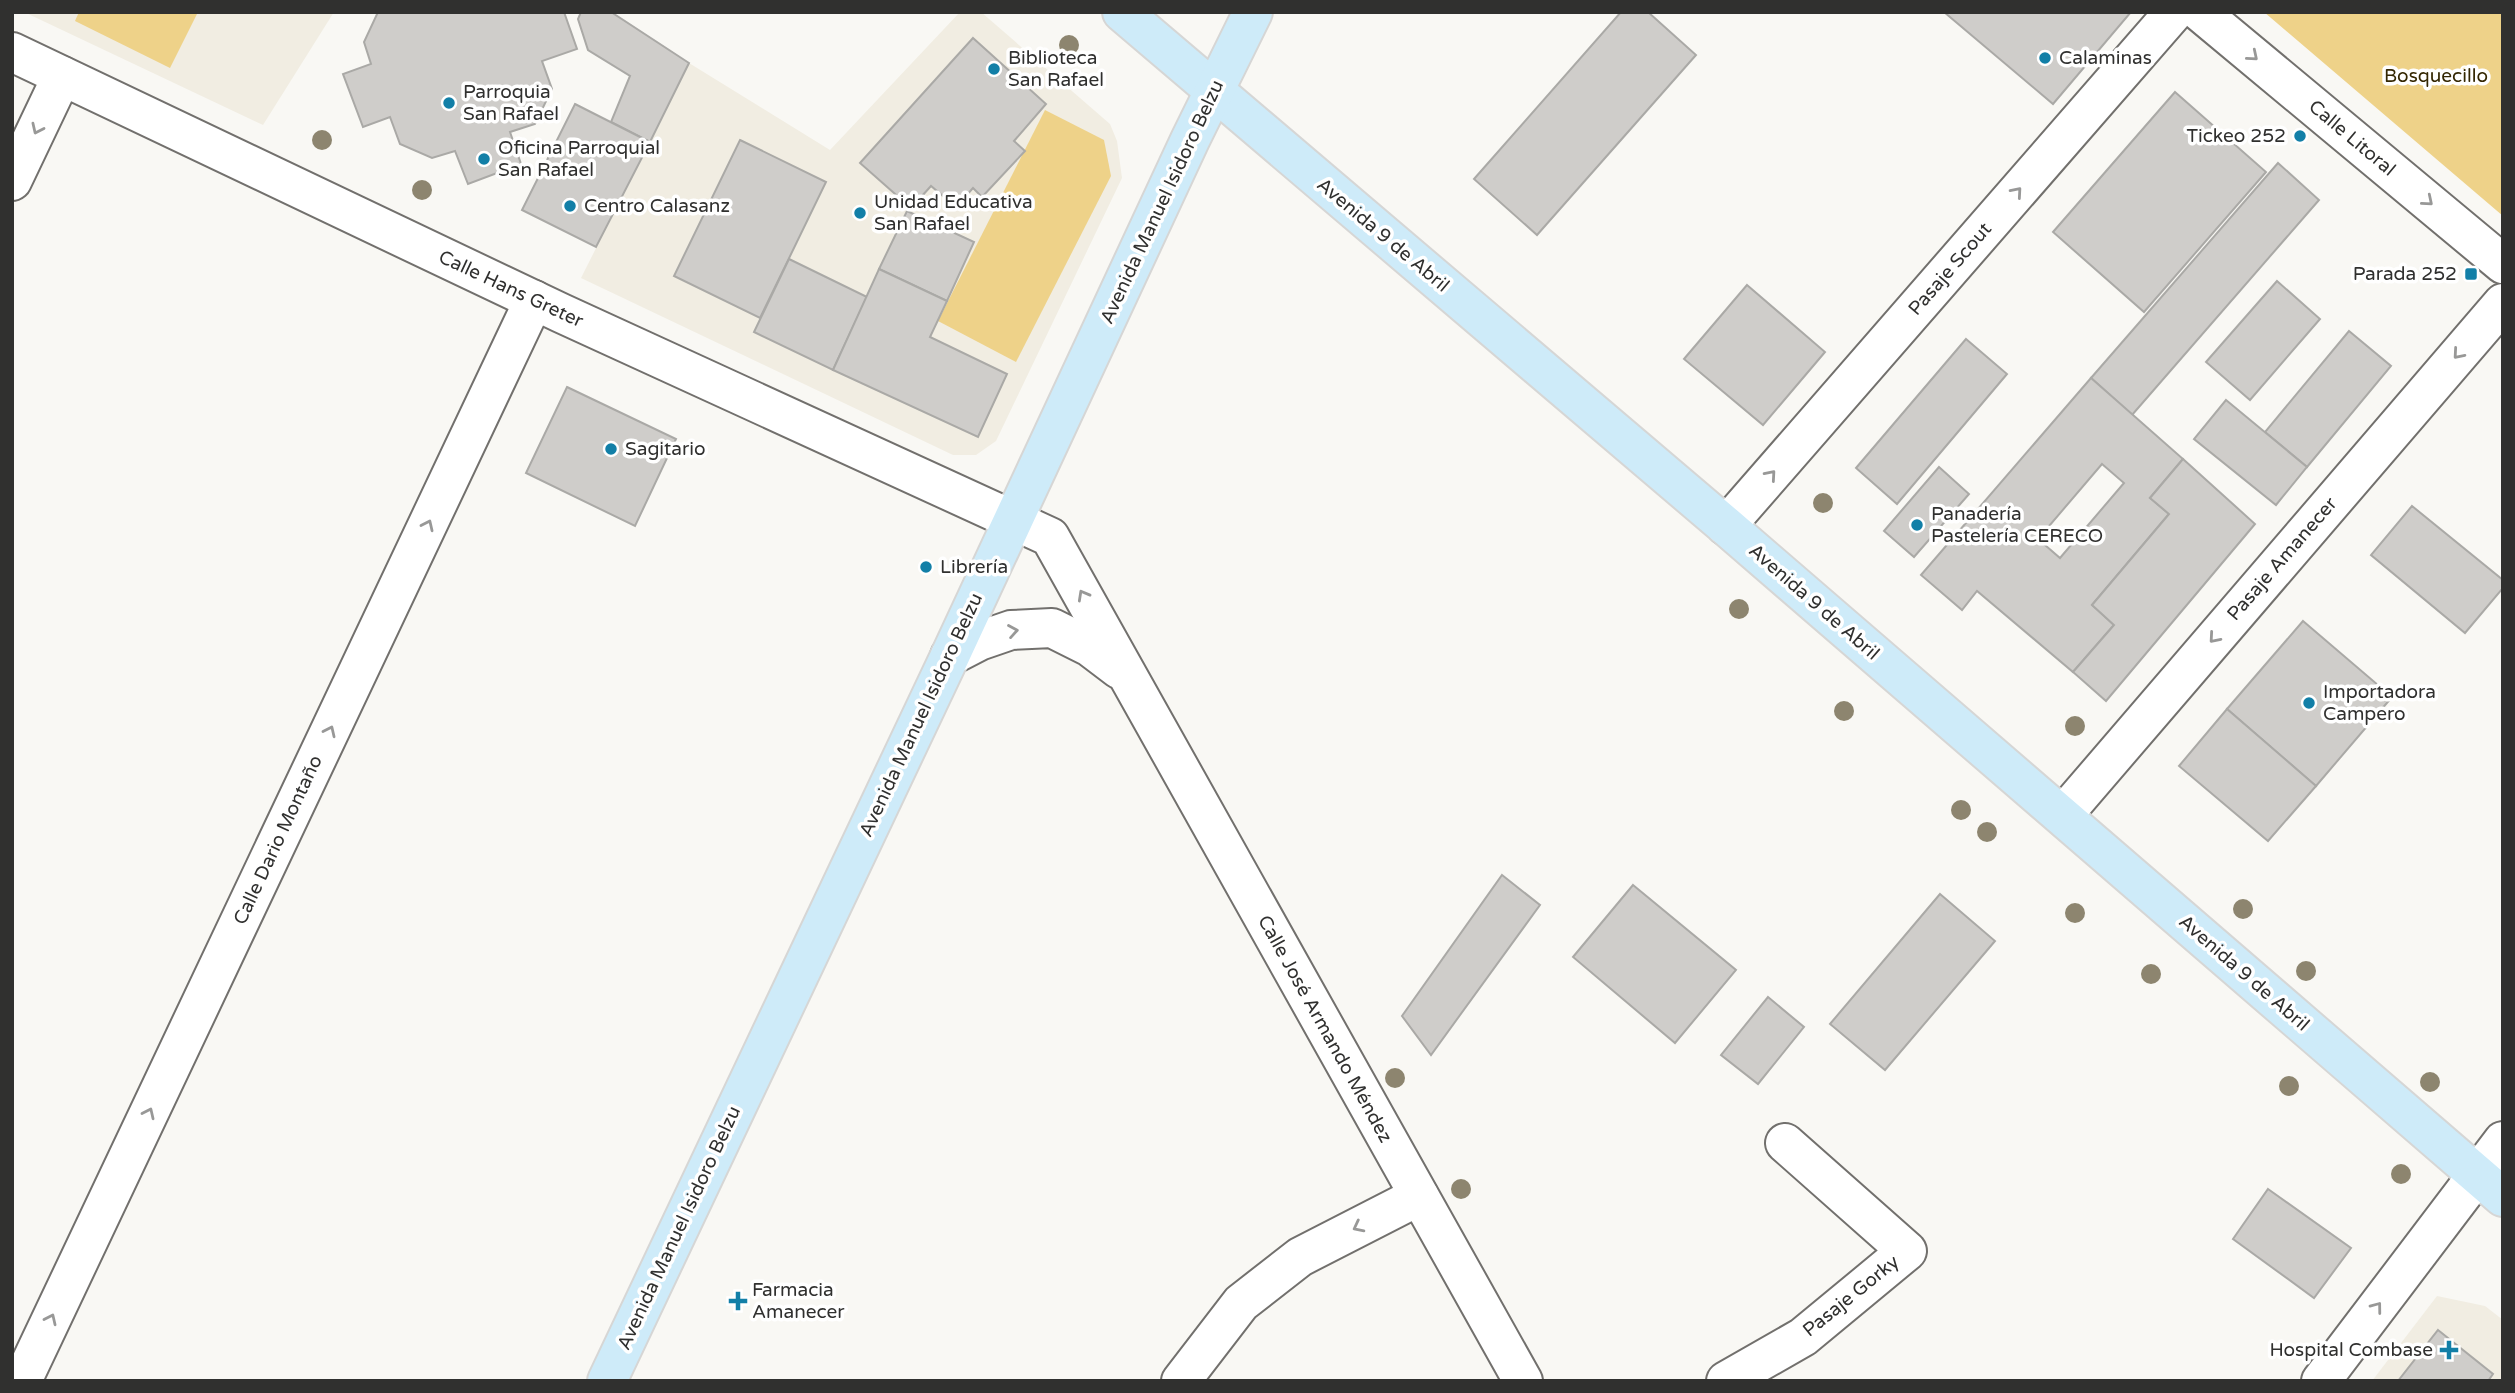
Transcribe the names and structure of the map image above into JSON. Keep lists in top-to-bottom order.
{
  "streets": {
    "main road": ["Avenida Manuel Isidoro Belzu", "Avenida 9 de Abril"],
    "street": [
      "Calle Litoral",
      "Pasaje Scout",
      "Calle Hans Greter",
      "Pasaje Amanecer",
      "Calle Dario Montaño",
      "Calle José Armando Méndez",
      "Pasaje Gorky"
    ]
  },
  "crossings": [
    ["Avenida Manuel Isidoro Belzu", "Avenida 9 de Abril"],
    ["Avenida Manuel Isidoro Belzu", "Calle Hans Greter"],
    ["Avenida Manuel Isidoro Belzu", "Calle José Armando Méndez"],
    ["Avenida 9 de Abril", "Pasaje Scout"],
    ["Avenida 9 de Abril", "Pasaje Amanecer"],
    ["Calle Hans Greter", "Calle Dario Montaño"],
    ["Calle Hans Greter", "Calle José Armando Méndez"]
  ],
  "one_way": [
    "Calle Litoral",
    "Pasaje Scout",
    "Pasaje Amanecer",
    "Calle Dario Montaño"
  ],
  "parks": ["Bosquecillo"],
  "places": {
    "other": [
      "Calaminas",
      "Biblioteca San Rafael",
      "Parroquia San Rafael",
      "Tickeo 252",
      "Oficina Parroquial San Rafael",
      "Centro Calasanz",
      "Unidad Educativa San Rafael",
      "Sagitario",
      "Panadería Pastelería CERECO",
      "Librería",
      "Importadora Campero"
    ],
    "transit": ["Parada 252"],
    "health": ["Farmacia Amanecer", "Hospital Combase"]
  }
}
